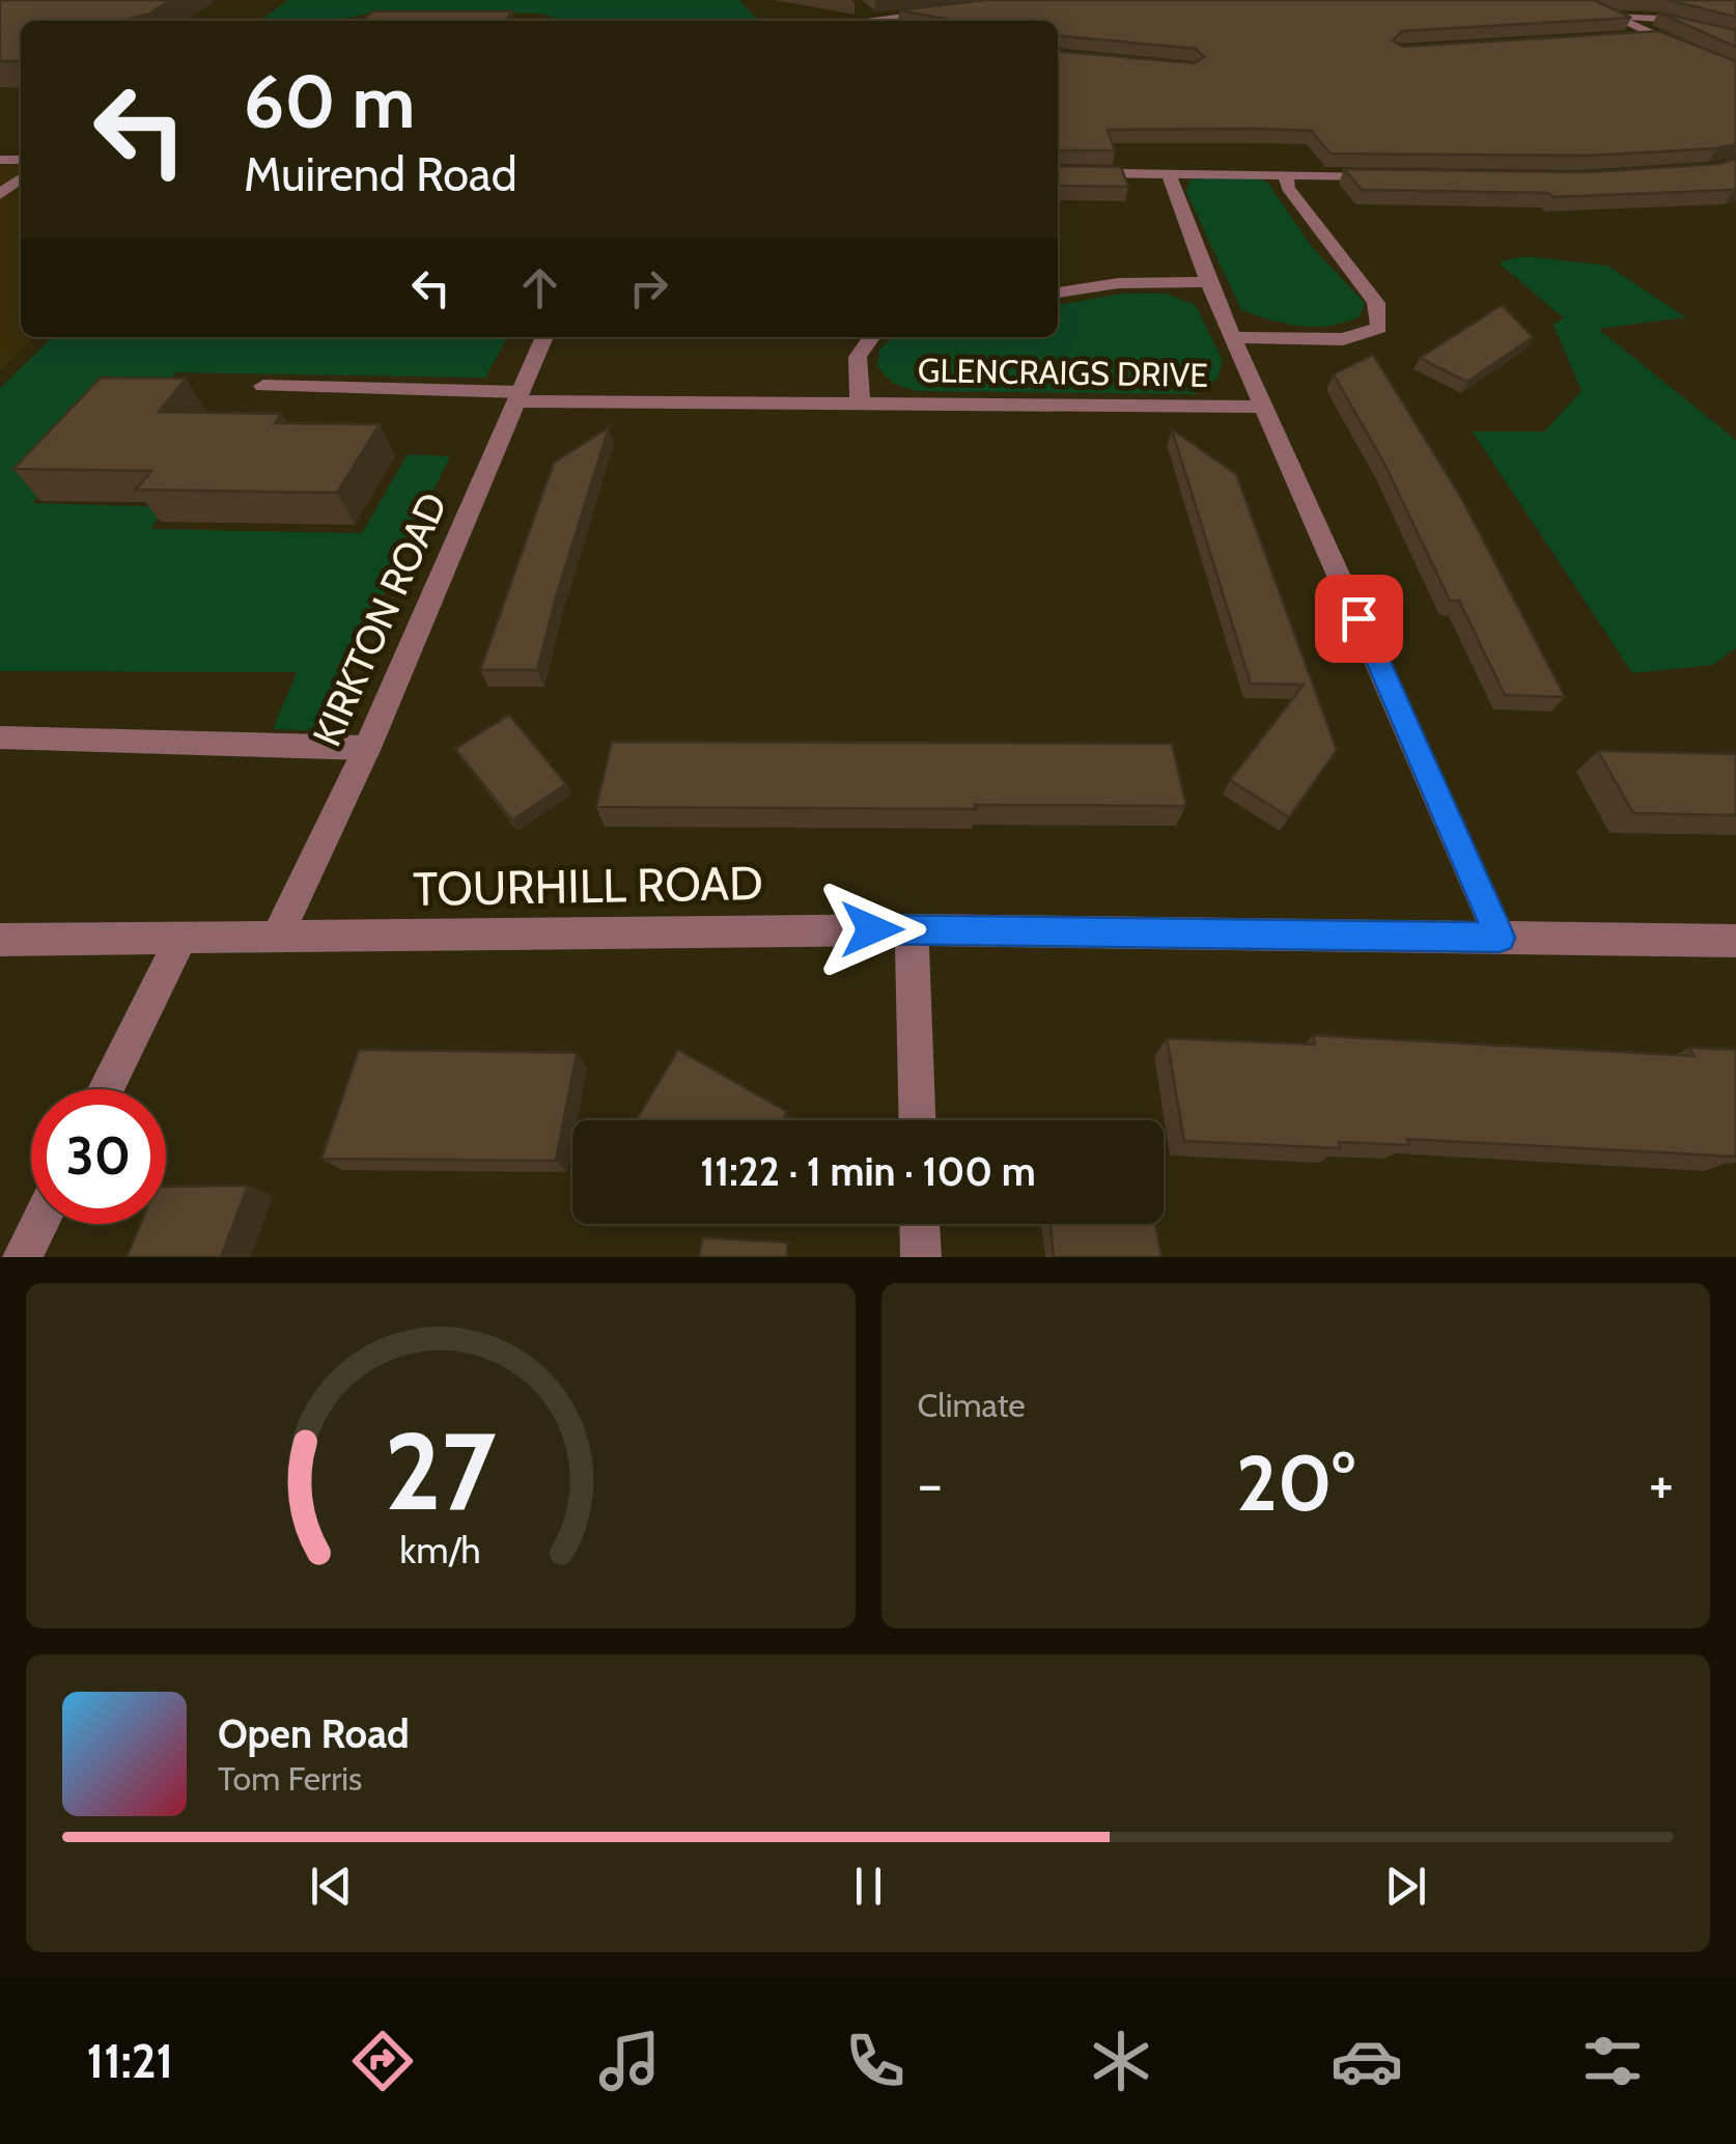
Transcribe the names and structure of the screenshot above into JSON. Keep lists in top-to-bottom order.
{
  "streets": {
    "street": ["GLENCRAIGS DRIVE", "KIRKTON ROAD", "TOURHILL ROAD"]
  },
  "crossings": [
    ["GLENCRAIGS DRIVE", "KIRKTON ROAD"],
    ["KIRKTON ROAD", "TOURHILL ROAD"]
  ],
  "page": {
    "turn": ["60 m", "Muirend Road"],
    "limit": "30",
    "trip": "11:22 · 1 min · 100 m",
    "tile": "Climate",
    "heat": ["−", "20°", "+"],
    "song": ["Open Road", "Tom Ferris"],
    "tabs": "11:21",
    "gauge": ["27", "km/h"]
  }
}
